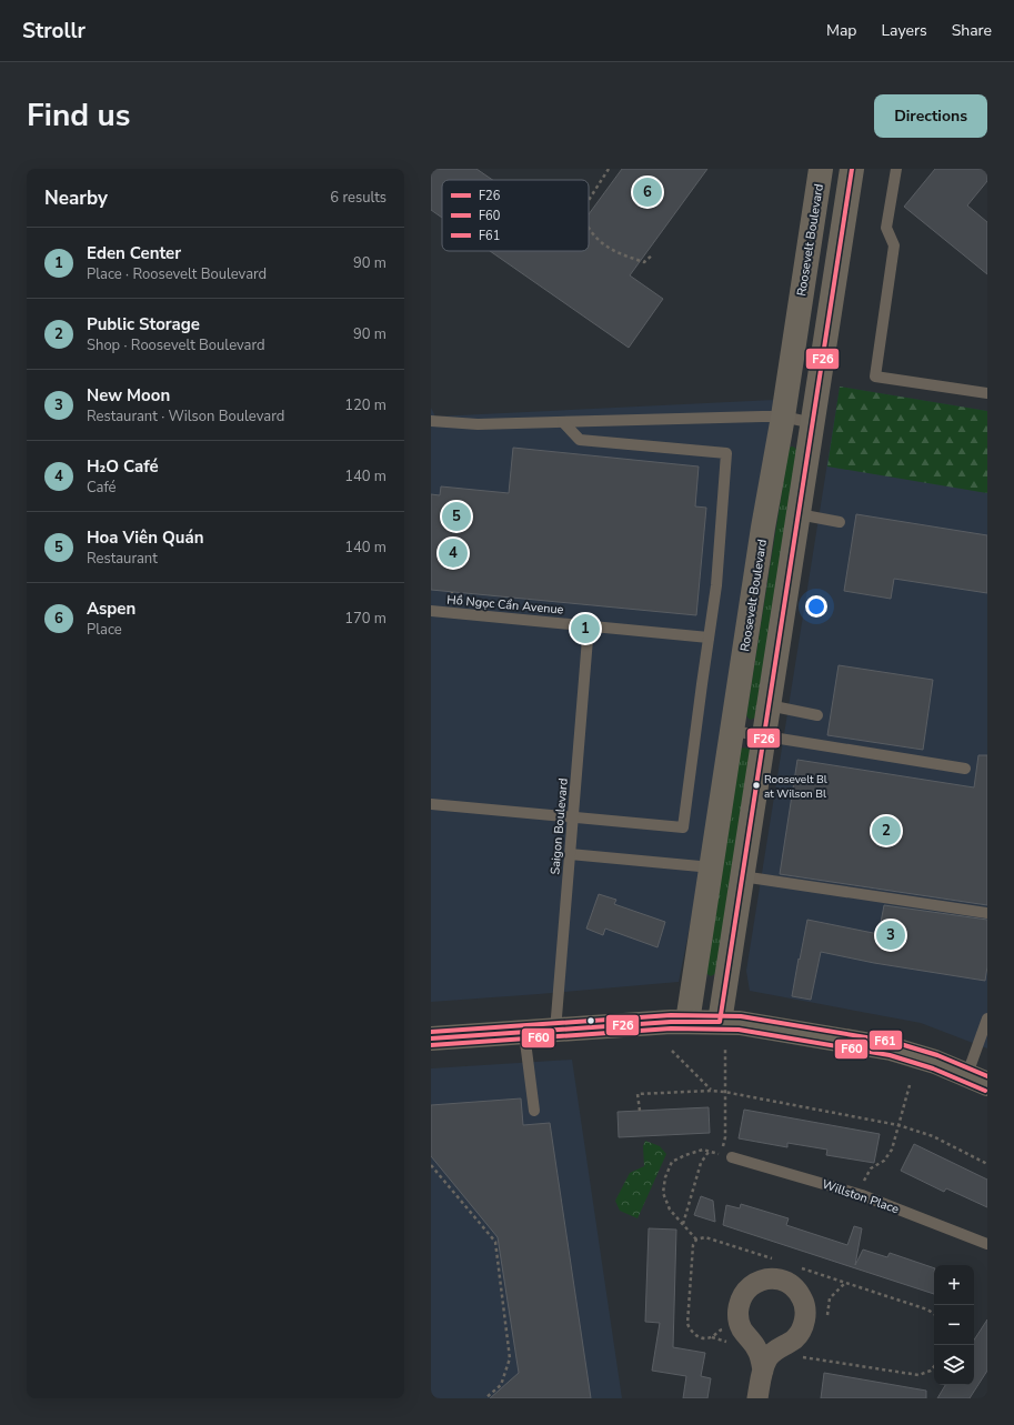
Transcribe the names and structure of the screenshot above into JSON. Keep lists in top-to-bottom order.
{
  "streets": {
    "main road": ["Roosevelt Boulevard"],
    "lane": ["Hồ Ngọc Cẩn Avenue", "Saigon Boulevard", "Willston Place"]
  },
  "crossings": [
    ["Hồ Ngọc Cẩn Avenue", "Saigon Boulevard"]
  ],
  "places": ["Roosevelt Bl at Wilson Bl"],
  "lines": ["transit line F26", "transit line F61", "transit line F60"],
  "legend": ["F26", "F60", "F61"],
  "page": {
    "header": "Strollr",
    "nav": ["Map", "Layers", "Share"],
    "title": "Find us",
    "buttons": "Directions",
    "heading": ["Nearby", "6 results"],
    "pins": [
      "6",
      "5",
      "4",
      "1",
      "2",
      "3"
    ],
    "list": [
      {
        "mark": "1",
        "name": "Eden Center",
        "note": "Place · Roosevelt Boulevard",
        "value": "90 m"
      },
      {
        "mark": "2",
        "name": "Public Storage",
        "note": "Shop · Roosevelt Boulevard",
        "value": "90 m"
      },
      {
        "mark": "3",
        "name": "New Moon",
        "note": "Restaurant · Wilson Boulevard",
        "value": "120 m"
      },
      {
        "mark": "4",
        "name": "H₂O Café",
        "note": "Café",
        "value": "140 m"
      },
      {
        "mark": "5",
        "name": "Hoa Viên Quán",
        "note": "Restaurant",
        "value": "140 m"
      },
      {
        "mark": "6",
        "name": "Aspen",
        "note": "Place",
        "value": "170 m"
      }
    ],
    "map_buttons": ["+", "−"]
  }
}
